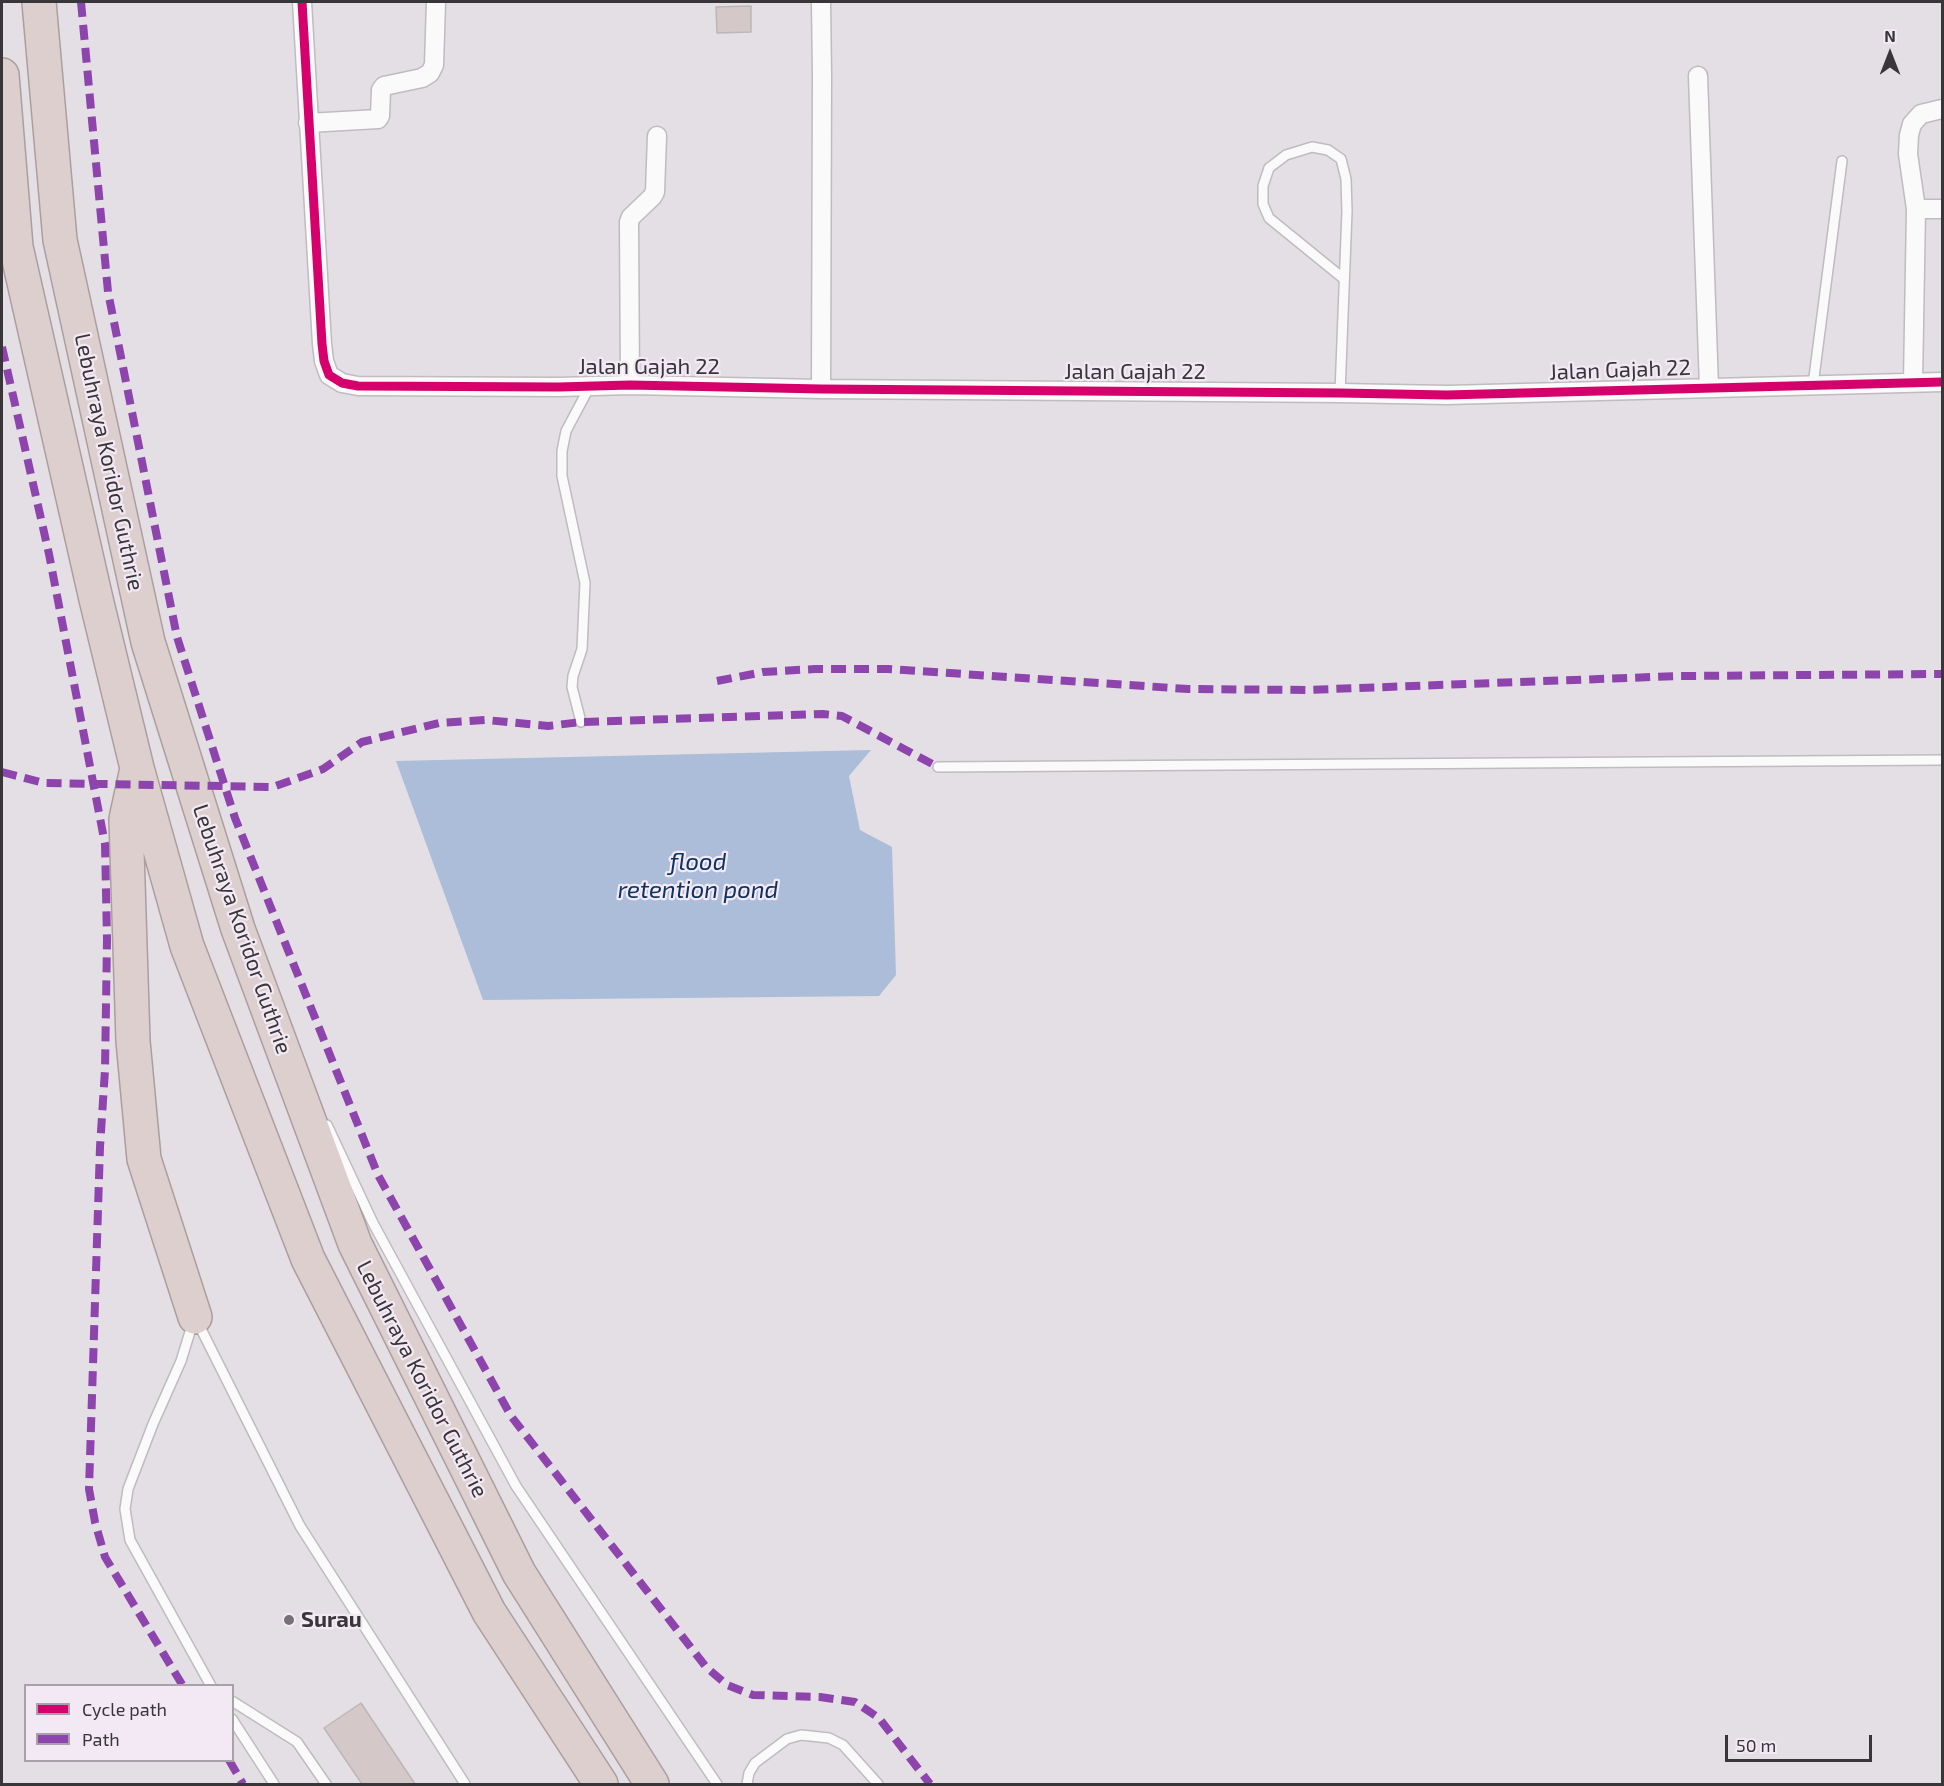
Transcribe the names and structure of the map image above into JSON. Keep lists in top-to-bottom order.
{
  "streets": {
    "highway": ["Lebuhraya Koridor Guthrie"],
    "street": ["Jalan Gajah 22"]
  },
  "water": ["flood retention pond"],
  "places": ["Surau"],
  "legend": ["Cycle path", "Path"],
  "scale_bar": "50 m",
  "north": "top"
}
